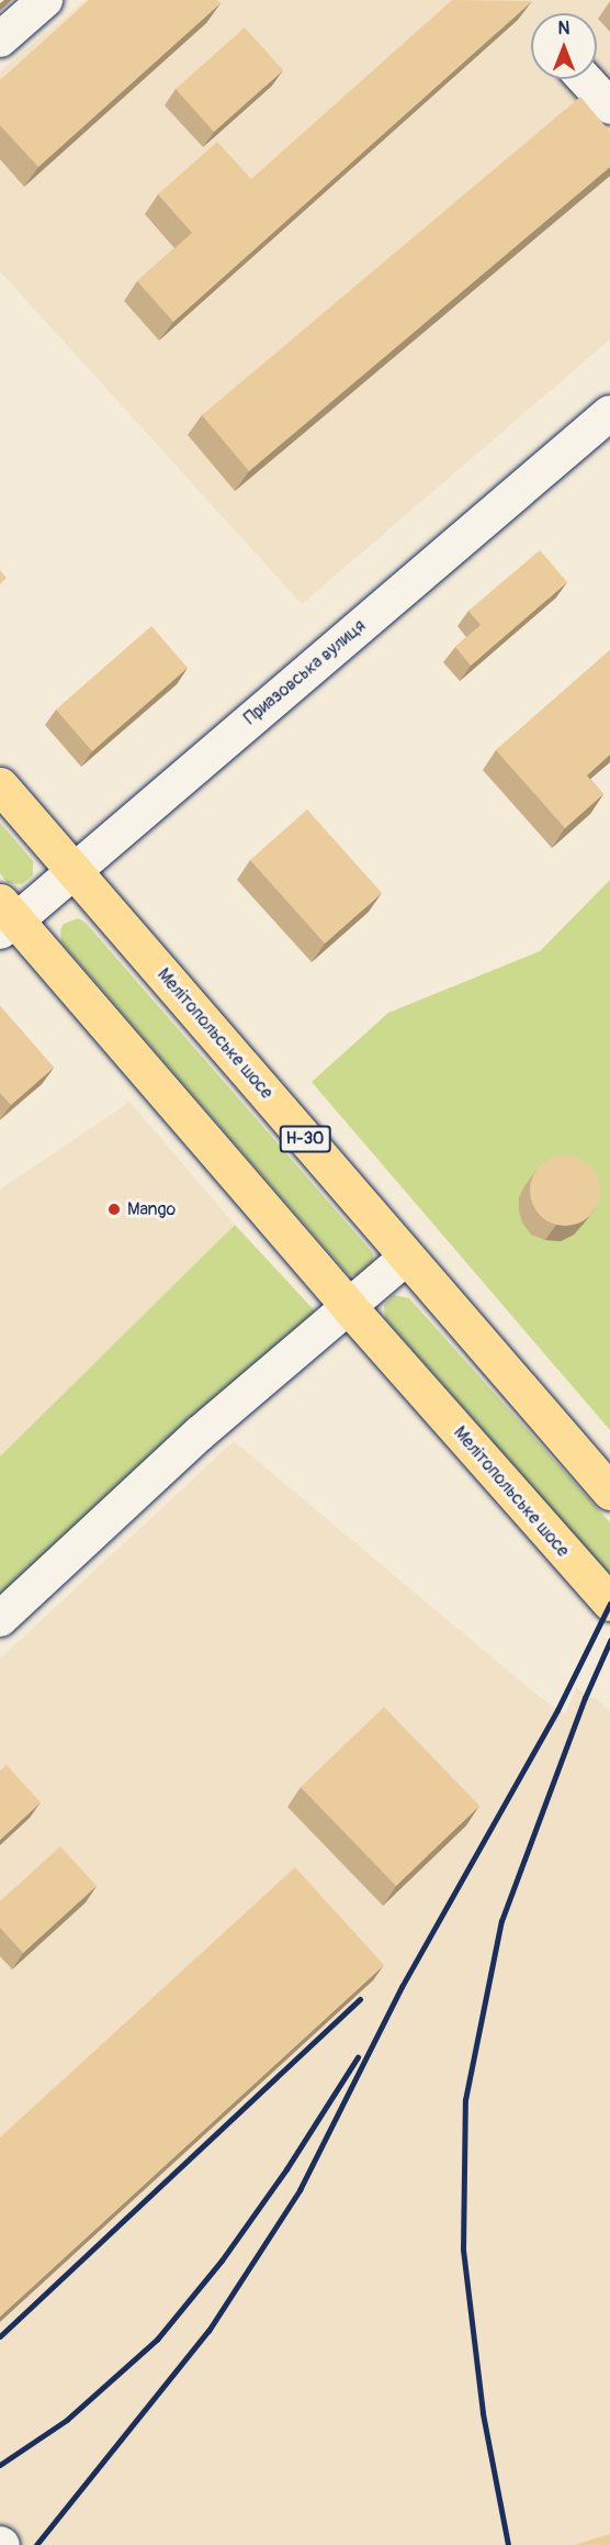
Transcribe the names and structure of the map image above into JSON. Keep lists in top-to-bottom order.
{
  "streets": {
    "main road": ["Мелітопольське шосе", "Н-30"],
    "street": ["Приазовська вулиця"]
  },
  "crossings": [
    ["Приазовська вулиця", "Мелітопольське шосе"]
  ],
  "places": ["Mango"],
  "north": "top"
}
